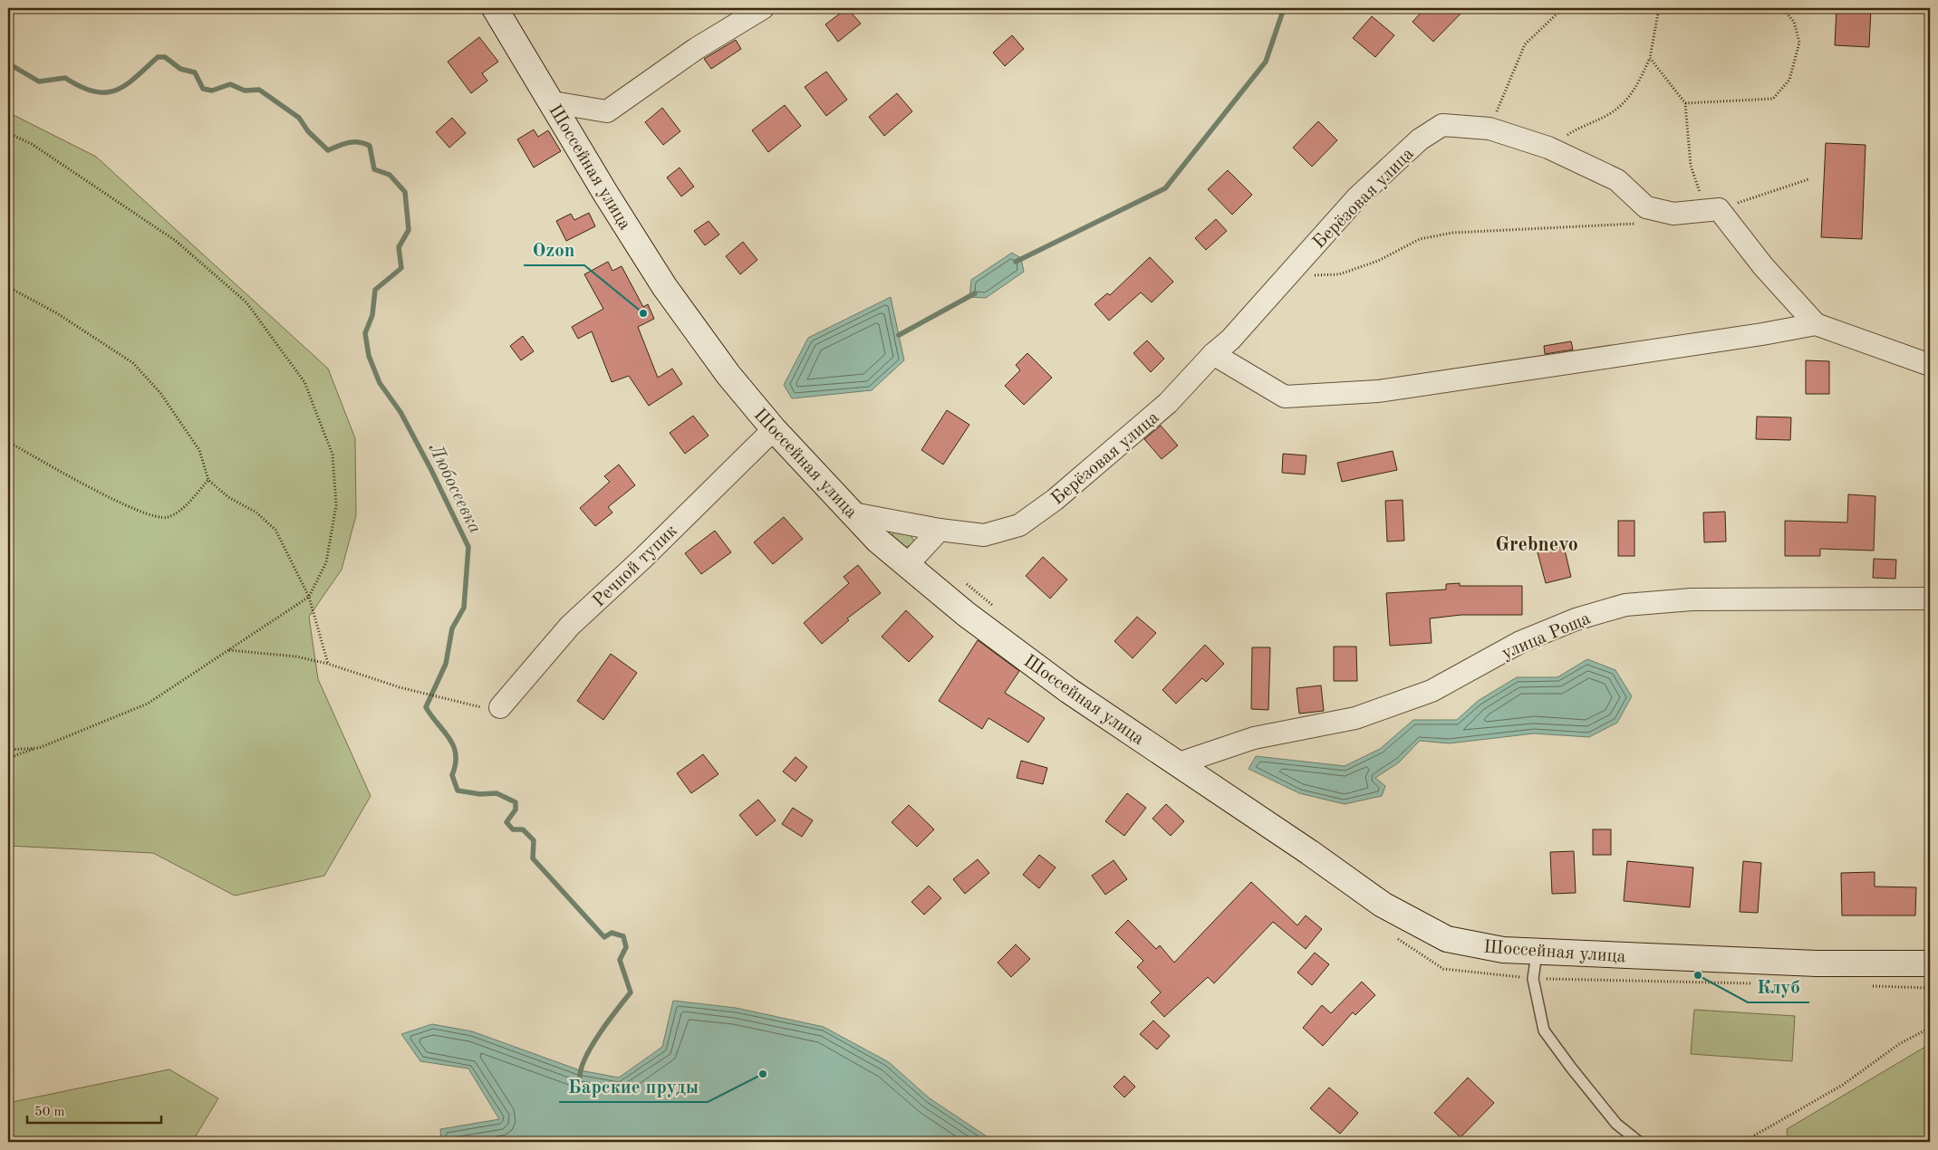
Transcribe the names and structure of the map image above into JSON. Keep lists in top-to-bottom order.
{
  "streets": {
    "street": [
      "Шоссейная улица",
      "Берёзовая улица",
      "Речной тупик",
      "улица Роща"
    ]
  },
  "crossings": [
    ["Шоссейная улица", "Берёзовая улица"],
    ["Шоссейная улица", "Речной тупик"],
    ["Шоссейная улица", "улица Роща"]
  ],
  "districts": ["Grebnevo"],
  "water": ["Любосеевка"],
  "places": ["Ozon", "Клуб", "Барские пруды"],
  "scale_bar": "50 m"
}
